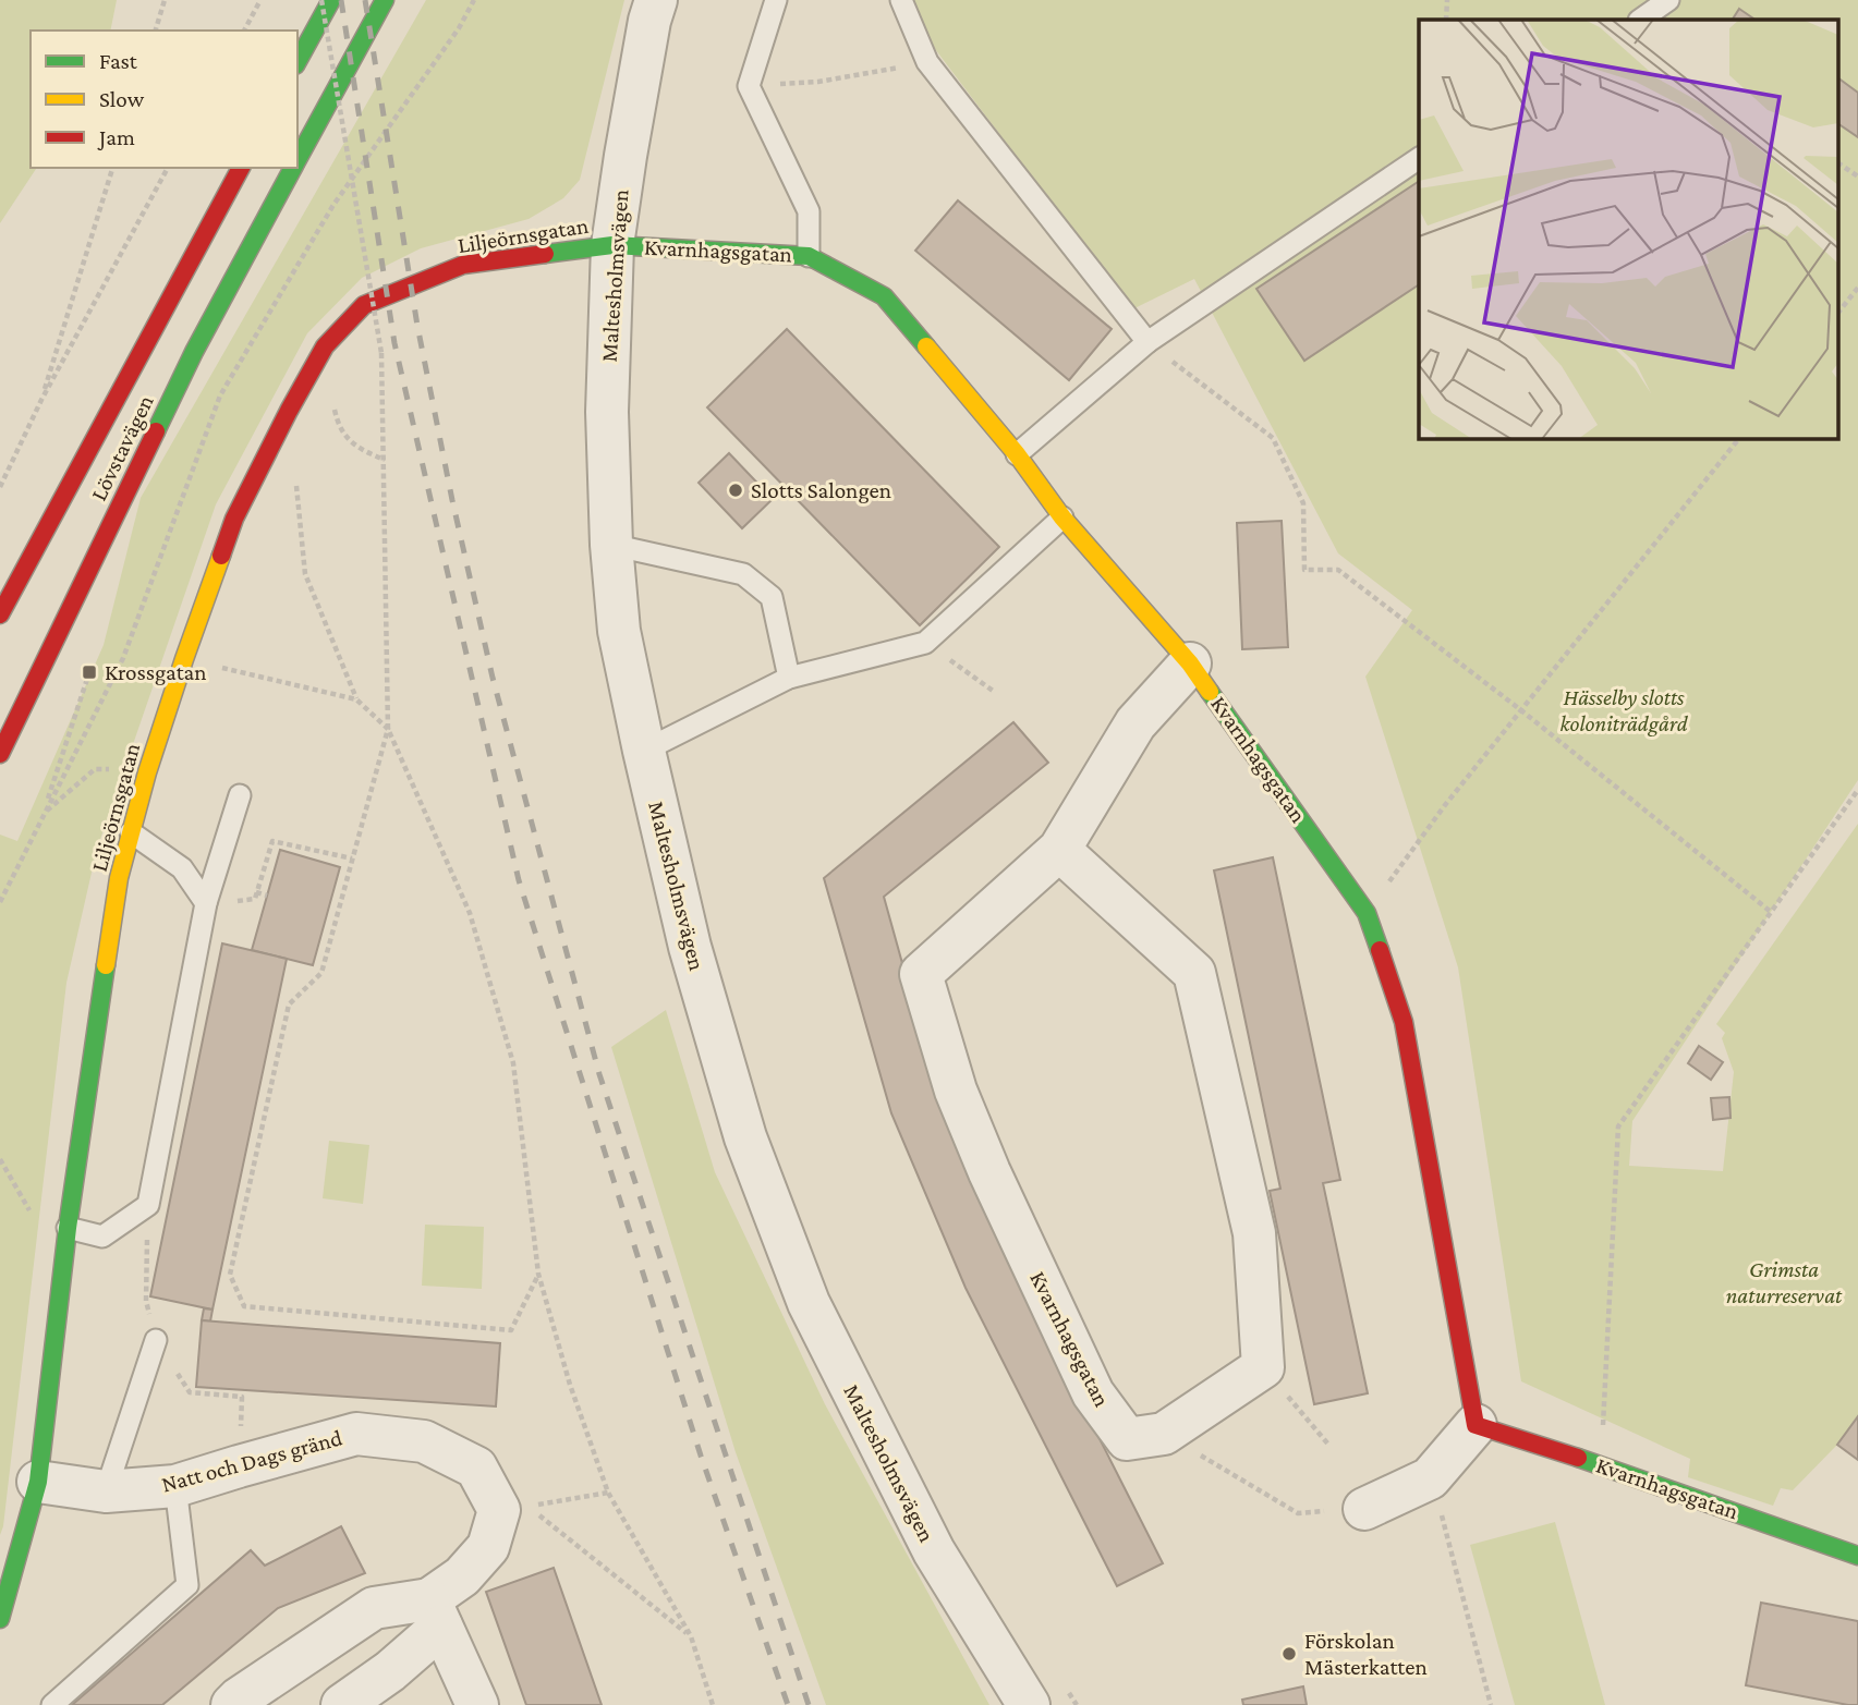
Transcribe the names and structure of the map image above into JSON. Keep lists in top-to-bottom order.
{
  "streets": {
    "street": [
      "Liljeörnsgatan",
      "Kvarnhagsgatan",
      "Maltesholmsvägen",
      "Lövstavägen",
      "Natt och Dags gränd"
    ]
  },
  "crossings": [
    ["Liljeörnsgatan", "Kvarnhagsgatan"],
    ["Liljeörnsgatan", "Maltesholmsvägen"],
    ["Liljeörnsgatan", "Natt och Dags gränd"],
    ["Kvarnhagsgatan", "Maltesholmsvägen"]
  ],
  "parks": ["Hässelby slotts koloniträdgård", "Grimsta naturreservat"],
  "places": {
    "other": ["Slotts Salongen", "Förskolan Mästerkatten"],
    "transit": ["Krossgatan"]
  },
  "legend": ["Fast", "Slow", "Jam"]
}
